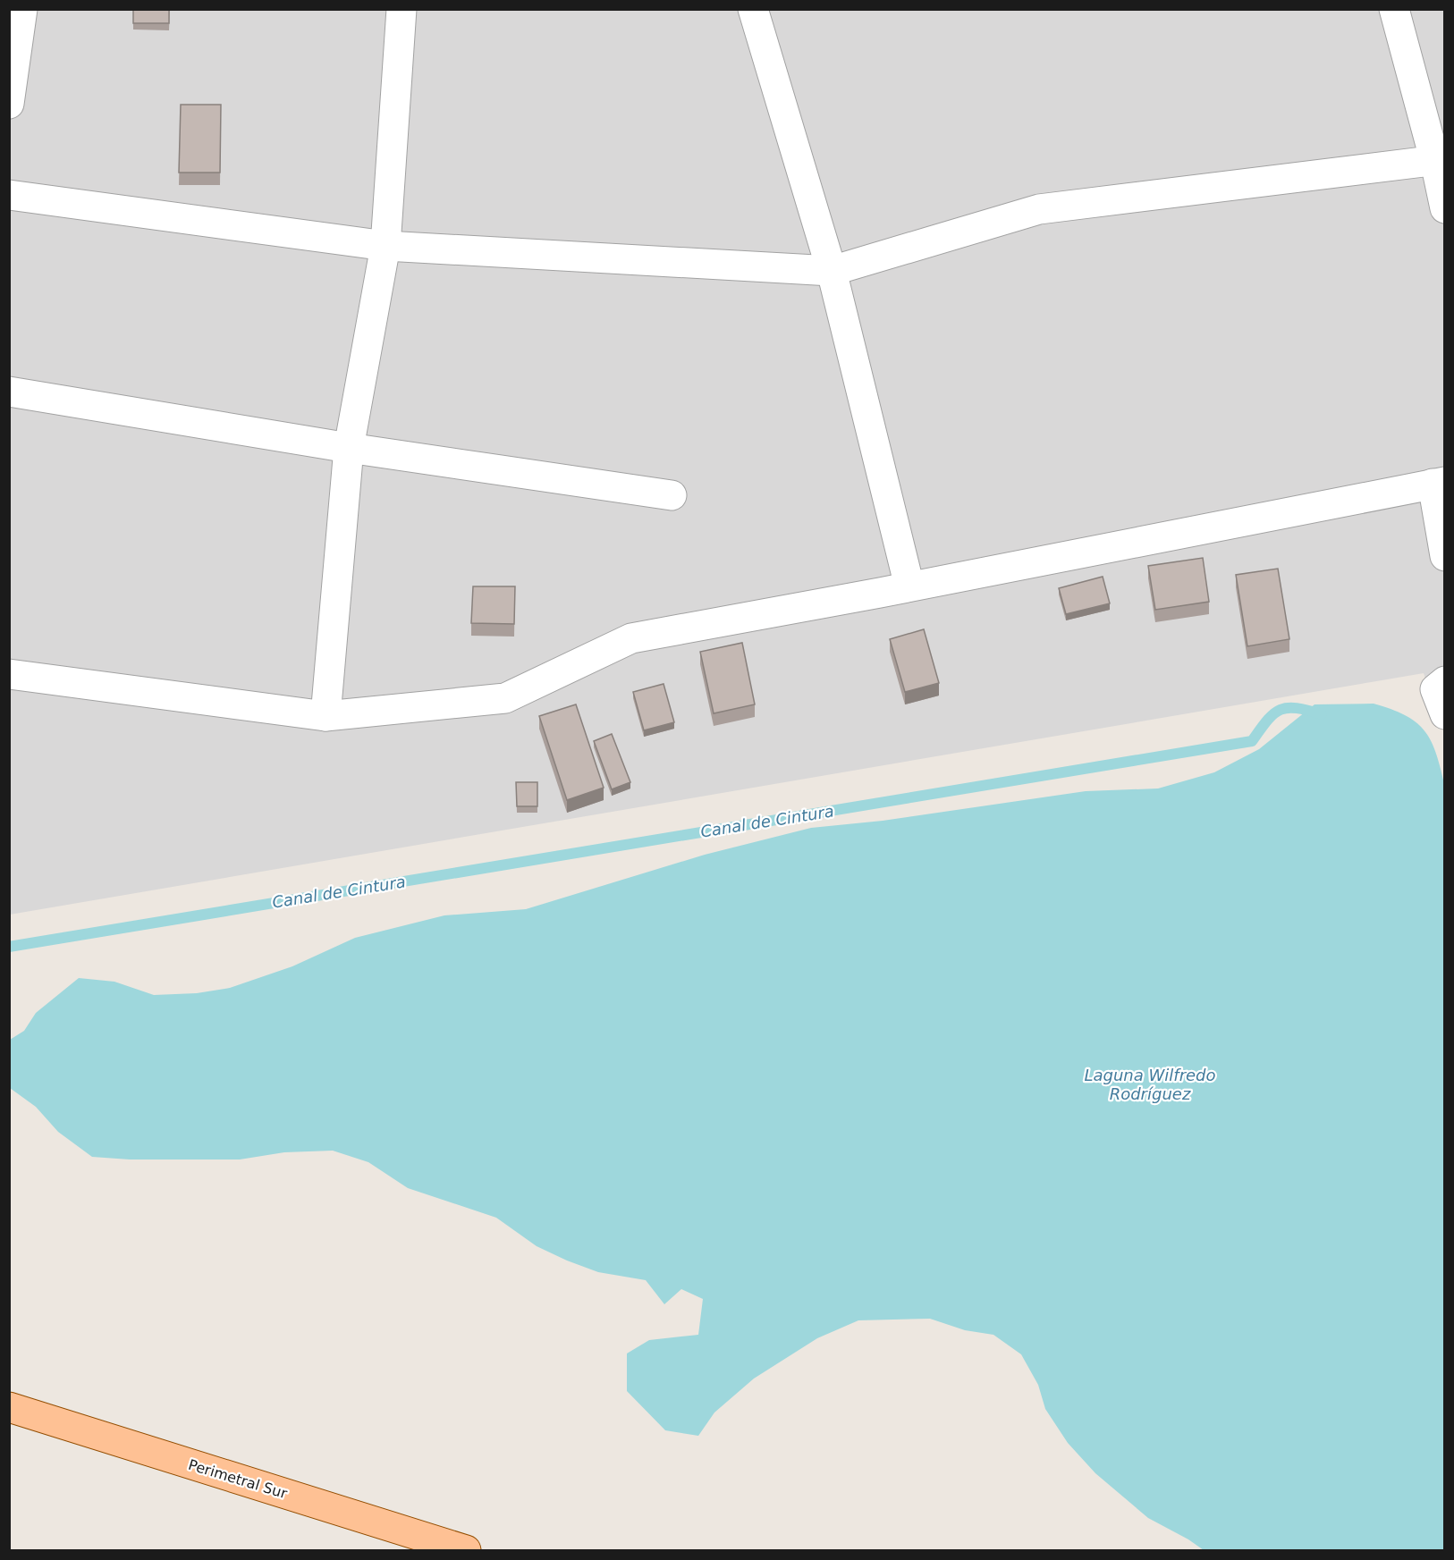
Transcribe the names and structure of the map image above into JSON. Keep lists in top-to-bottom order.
{
  "streets": {
    "main road": ["Perimetral Sur"]
  },
  "water": ["Canal de Cintura", "Laguna Wilfredo Rodríguez"]
}
